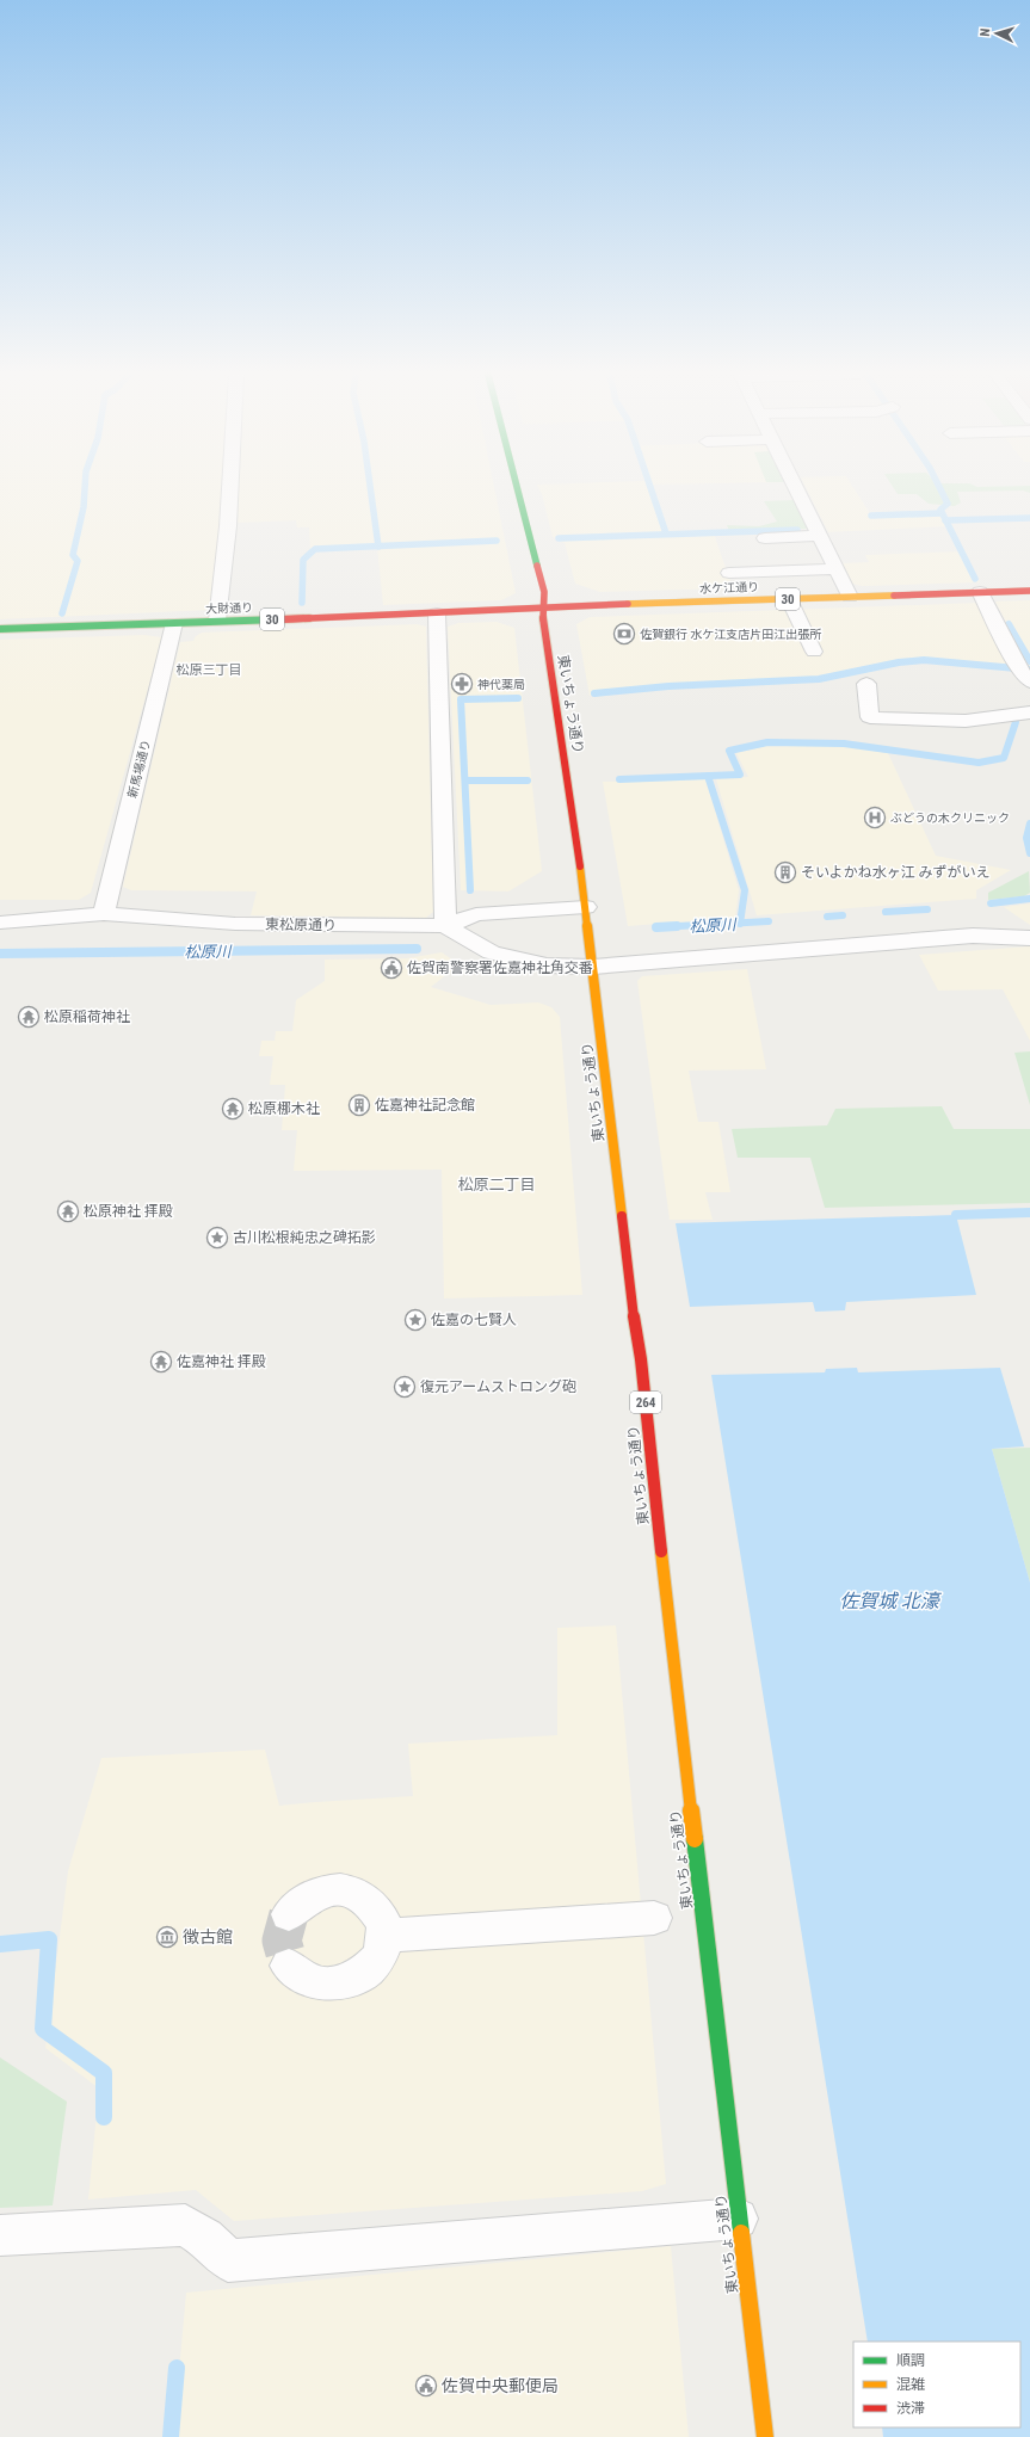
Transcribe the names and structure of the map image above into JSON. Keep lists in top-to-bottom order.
{
  "streets": {
    "main road": [
      "水ケ江通り",
      "30",
      "大財通り",
      "東いちょう通り",
      "264"
    ],
    "street": ["新馬場通り", "東松原通り"]
  },
  "crossings": [
    ["水ケ江通り", "大財通り"],
    ["水ケ江通り", "東いちょう通り"],
    ["大財通り", "東いちょう通り"],
    ["大財通り", "新馬場通り"],
    ["東いちょう通り", "東松原通り"],
    ["新馬場通り", "東松原通り"]
  ],
  "districts": ["松原三丁目", "松原二丁目"],
  "water": ["松原川", "佐賀城 北濠"],
  "places": {
    "bank": ["佐賀銀行 水ケ江支店片田江出張所"],
    "pharmacy": ["神代薬局"],
    "hospital": ["ぶどうの木クリニック"],
    "building": ["そいよかね水ヶ江 みずがいえ", "佐嘉神社記念館"],
    "public building": ["佐賀南警察署佐嘉神社角交番", "佐賀中央郵便局"],
    "temple": [
      "松原稲荷神社",
      "松原梛木社",
      "松原神社 拝殿",
      "佐嘉神社 拝殿"
    ],
    "place": ["古川松根純忠之碑拓影", "佐嘉の七賢人", "復元アームストロング砲"],
    "museum": ["徴古館"]
  },
  "legend": ["順調", "混雑", "渋滞"],
  "north": "left"
}
